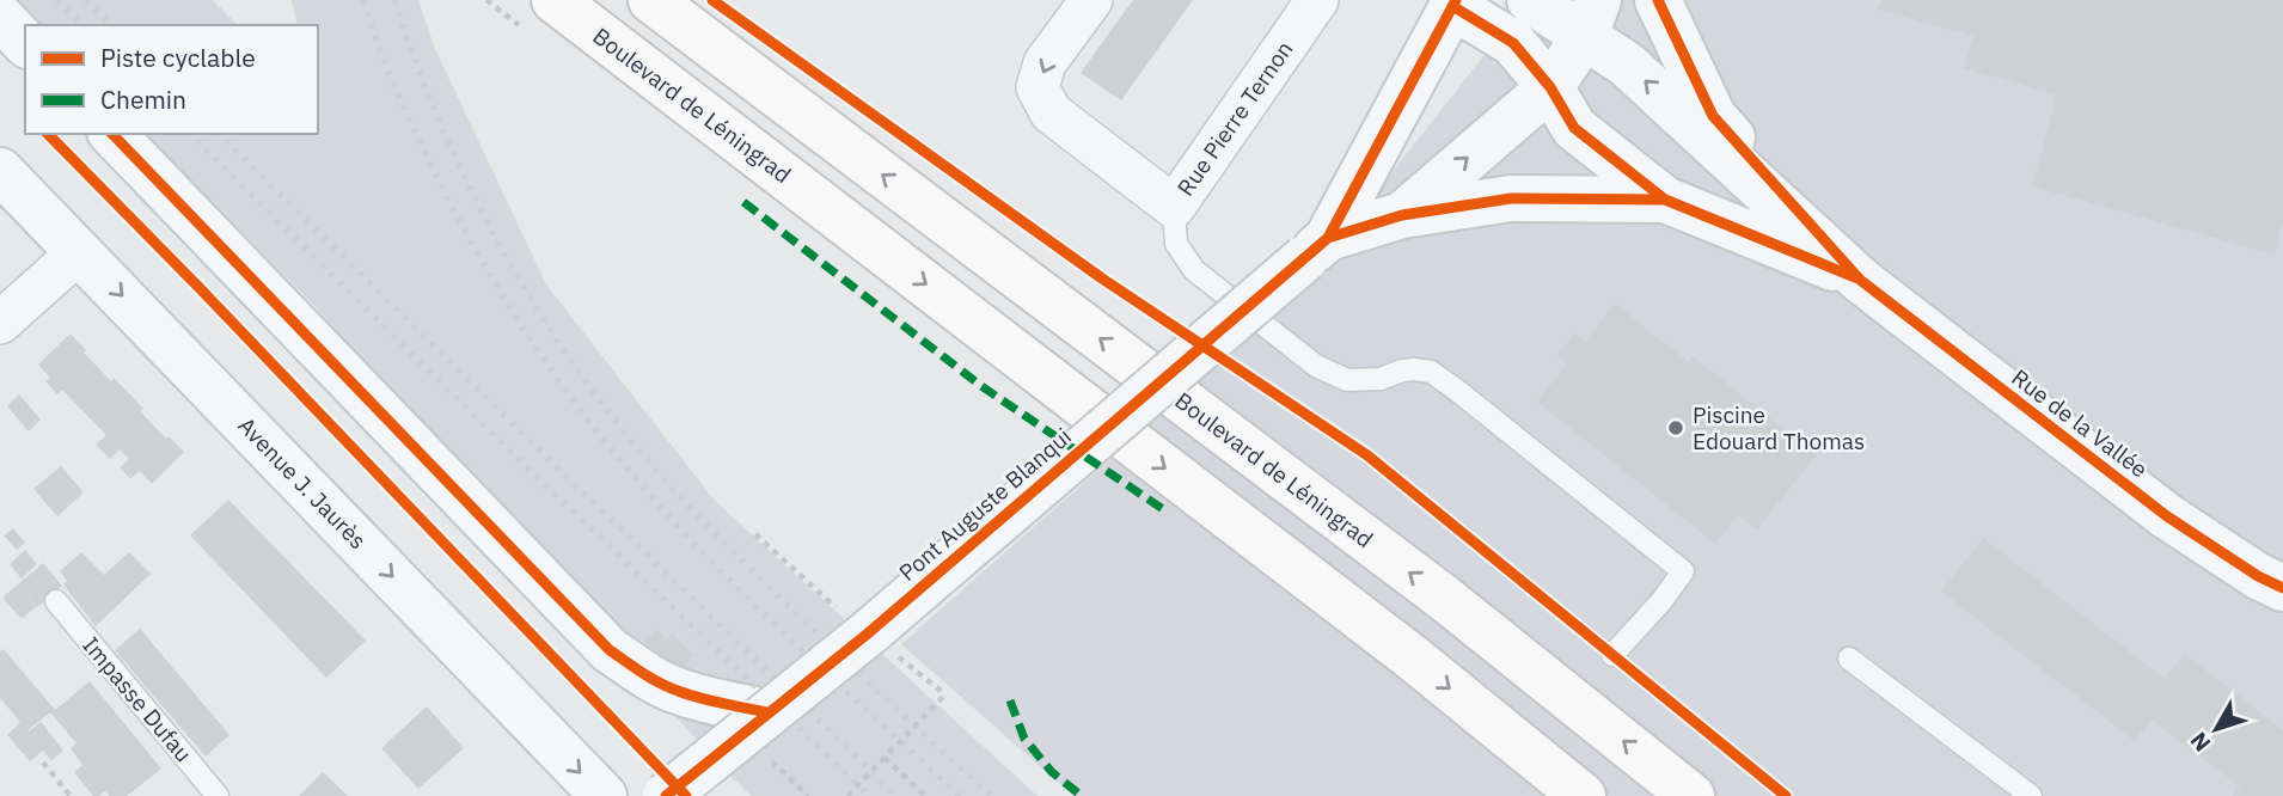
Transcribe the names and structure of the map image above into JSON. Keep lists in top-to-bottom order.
{
  "streets": {
    "main road": ["Boulevard de Léningrad"],
    "street": [
      "Rue Pierre Ternon",
      "Rue de la Vallée",
      "Avenue J. Jaurès",
      "Pont Auguste Blanqui"
    ],
    "lane": ["Impasse Dufau"]
  },
  "places": ["Piscine Edouard Thomas"],
  "legend": ["Piste cyclable", "Chemin"],
  "north": "bottom left"
}
